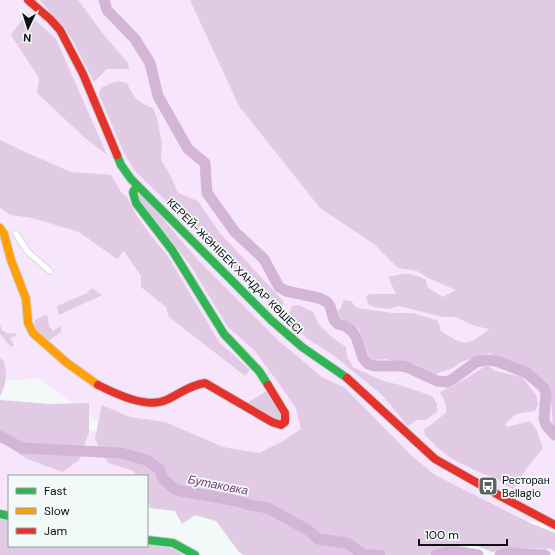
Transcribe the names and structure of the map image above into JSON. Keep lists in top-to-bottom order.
{
  "streets": {
    "main road": ["КЕРЕЙ-ЖӘНІБЕК ХАНДАР КӨШЕСІ"]
  },
  "water": ["Бутаковка"],
  "places": {
    "bus stop": ["Ресторан Bellagio"]
  },
  "legend": ["Fast", "Slow", "Jam"],
  "scale_bar": "100 m",
  "north": "bottom"
}
